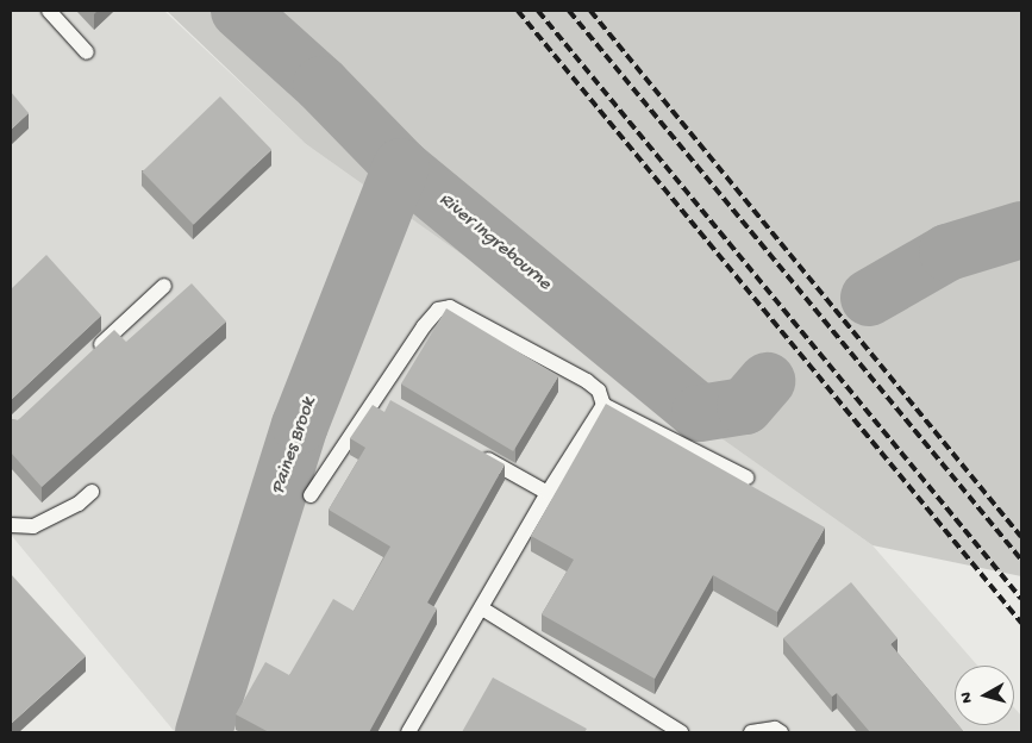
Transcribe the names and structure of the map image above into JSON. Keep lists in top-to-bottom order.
{
  "water": ["River Ingrebourne", "Paines Brook"],
  "north": "left"
}
